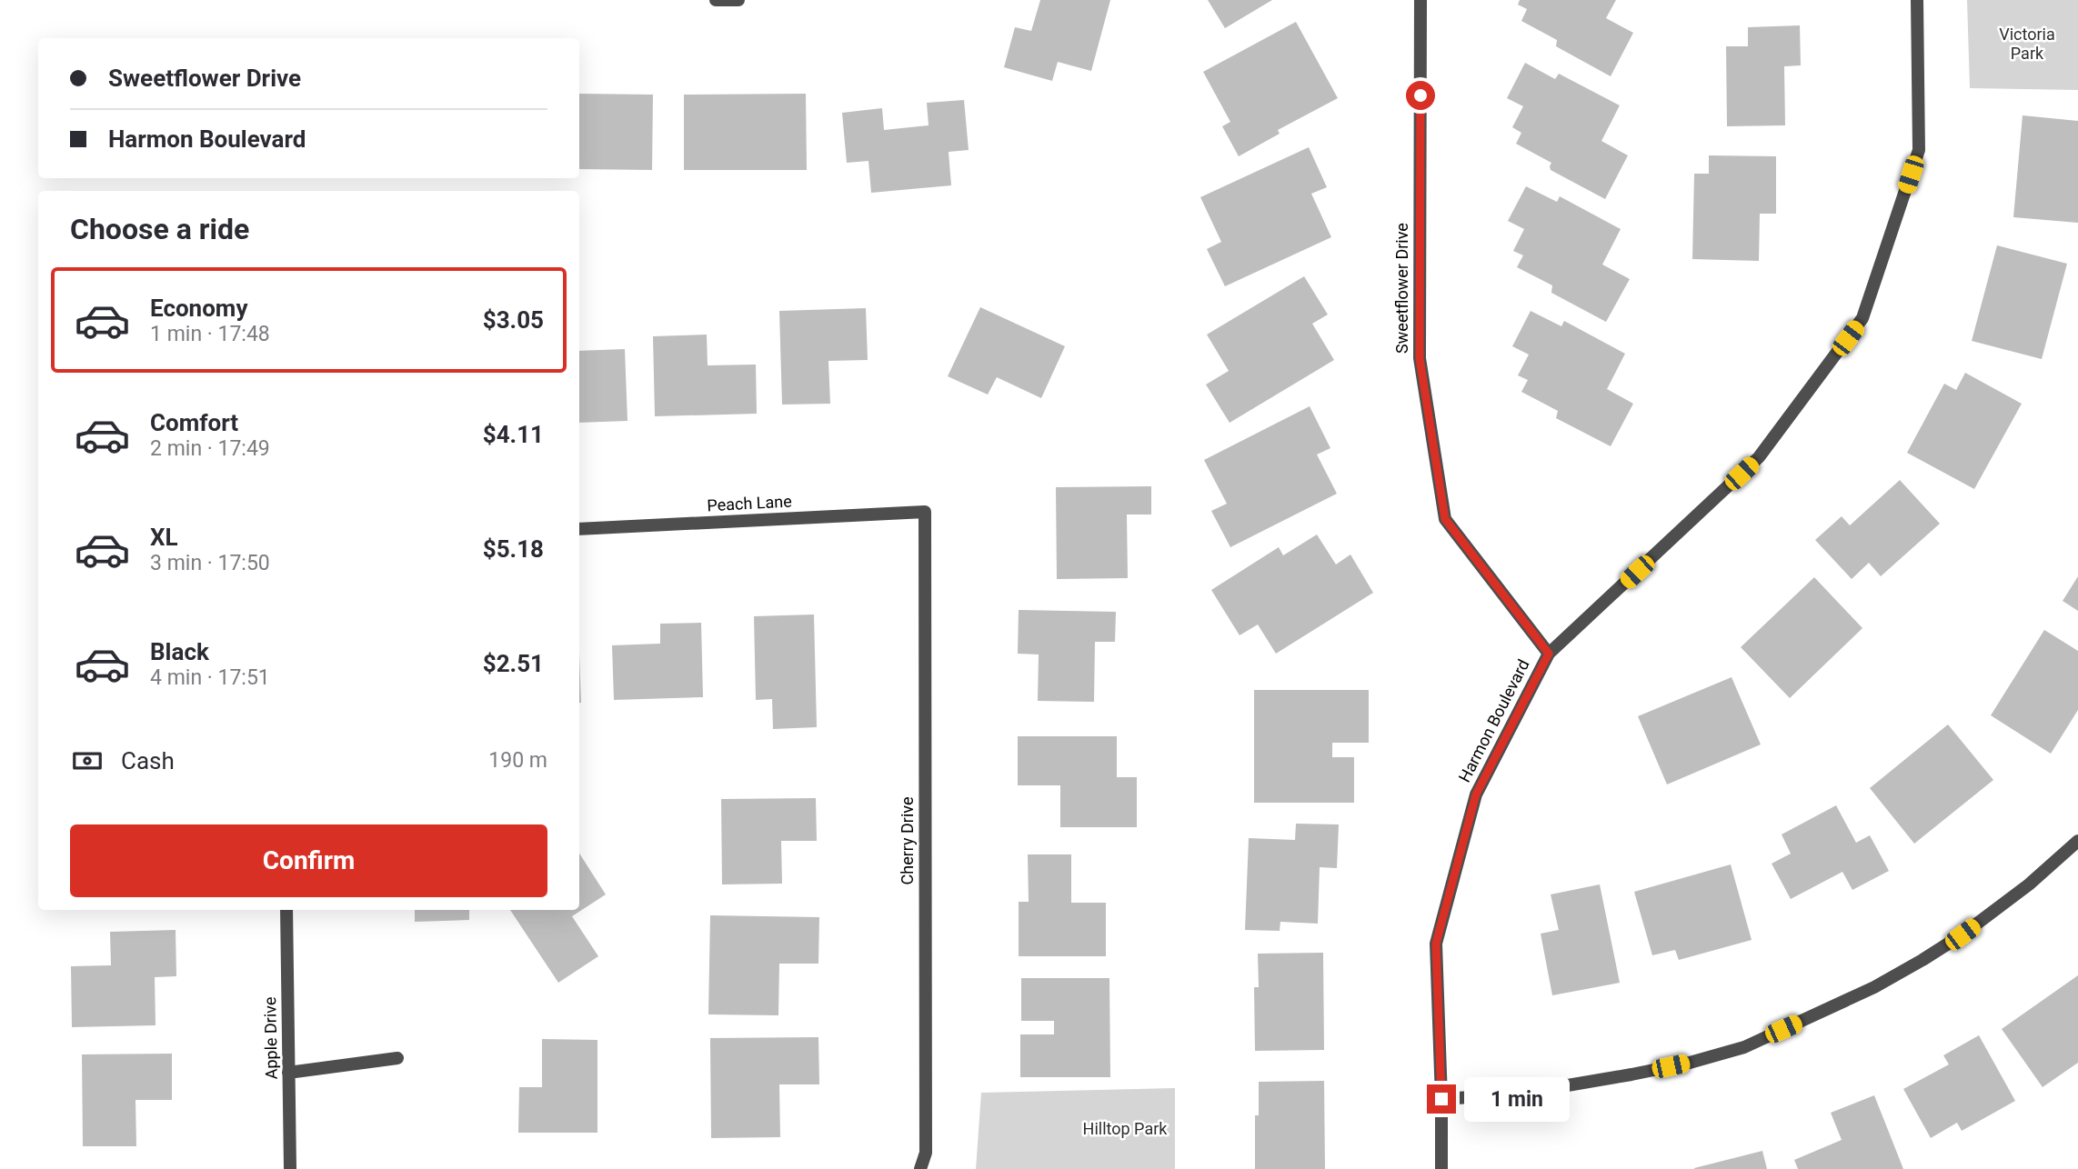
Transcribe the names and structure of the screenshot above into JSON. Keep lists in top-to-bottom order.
{
  "streets": {
    "street": [
      "Sweetflower Drive",
      "Peach Lane",
      "Harmon Boulevard",
      "Cherry Drive",
      "Apple Drive"
    ]
  },
  "crossings": [
    ["Sweetflower Drive", "Harmon Boulevard"],
    ["Peach Lane", "Cherry Drive"]
  ],
  "parks": ["Victoria Park", "Hilltop Park"],
  "page": {
    "banner": ["Sweetflower Drive", "Harmon Boulevard"],
    "heading": "Choose a ride",
    "list": [
      {
        "name": "Economy",
        "note": "1 min · 17:48",
        "value": "$3.05"
      },
      {
        "name": "Comfort",
        "note": "2 min · 17:49",
        "value": "$4.11"
      },
      {
        "name": "XL",
        "note": "3 min · 17:50",
        "value": "$5.18"
      },
      {
        "name": "Black",
        "note": "4 min · 17:51",
        "value": "$2.51"
      }
    ],
    "pay": ["Cash", "190 m"],
    "buttons": "Confirm",
    "bubble": "1 min"
  }
}
